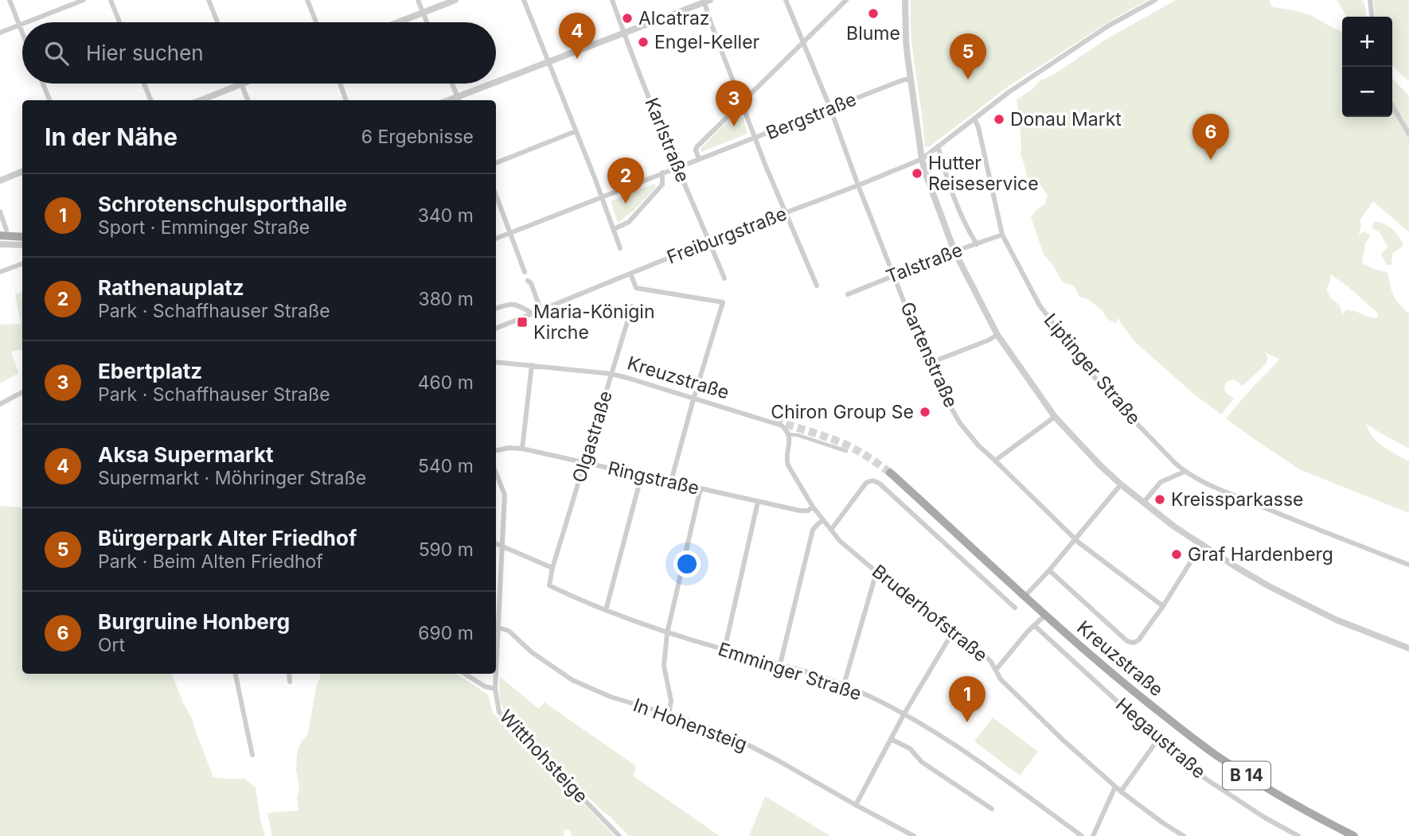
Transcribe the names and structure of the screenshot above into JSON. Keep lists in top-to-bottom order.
{
  "streets": {
    "main road": ["Kreuzstraße", "B 14"],
    "street": [
      "Bergstraße",
      "Karlstraße",
      "Freiburgstraße",
      "Talstraße",
      "Gartenstraße",
      "Liptinger Straße",
      "Olgastraße",
      "Ringstraße",
      "Bruderhofstraße",
      "Emminger Straße",
      "In Hohensteig",
      "Hegaustraße",
      "Witthohsteige"
    ]
  },
  "crossings": [
    ["Bergstraße", "Karlstraße"],
    ["Bergstraße", "Gartenstraße"],
    ["Karlstraße", "Freiburgstraße"],
    ["Freiburgstraße", "Gartenstraße"],
    ["Talstraße", "Gartenstraße"],
    ["Talstraße", "Liptinger Straße"],
    ["Kreuzstraße", "Olgastraße"],
    ["Kreuzstraße", "Bruderhofstraße"],
    ["Olgastraße", "Ringstraße"],
    ["Olgastraße", "Emminger Straße"],
    ["Ringstraße", "Bruderhofstraße"],
    ["In Hohensteig", "Witthohsteige"]
  ],
  "places": {
    "other": [
      "Blume",
      "Alcatraz",
      "Engel-Keller",
      "Donau Markt",
      "Hutter Reiseservice",
      "Chiron Group Se",
      "Kreissparkasse",
      "Graf Hardenberg"
    ],
    "transit": ["Maria-Königin Kirche"]
  },
  "page": {
    "pins": [
      "4",
      "5",
      "3",
      "6",
      "2",
      "1"
    ],
    "map_buttons": ["+", "−"],
    "search": "Hier suchen",
    "heading": ["In der Nähe", "6 Ergebnisse"],
    "list": [
      {
        "mark": "1",
        "name": "Schrotenschulsporthalle",
        "note": "Sport · Emminger Straße",
        "value": "340 m"
      },
      {
        "mark": "2",
        "name": "Rathenauplatz",
        "note": "Park · Schaffhauser Straße",
        "value": "380 m"
      },
      {
        "mark": "3",
        "name": "Ebertplatz",
        "note": "Park · Schaffhauser Straße",
        "value": "460 m"
      },
      {
        "mark": "4",
        "name": "Aksa Supermarkt",
        "note": "Supermarkt · Möhringer Straße",
        "value": "540 m"
      },
      {
        "mark": "5",
        "name": "Bürgerpark Alter Friedhof",
        "note": "Park · Beim Alten Friedhof",
        "value": "590 m"
      },
      {
        "mark": "6",
        "name": "Burgruine Honberg",
        "note": "Ort",
        "value": "690 m"
      }
    ]
  }
}
